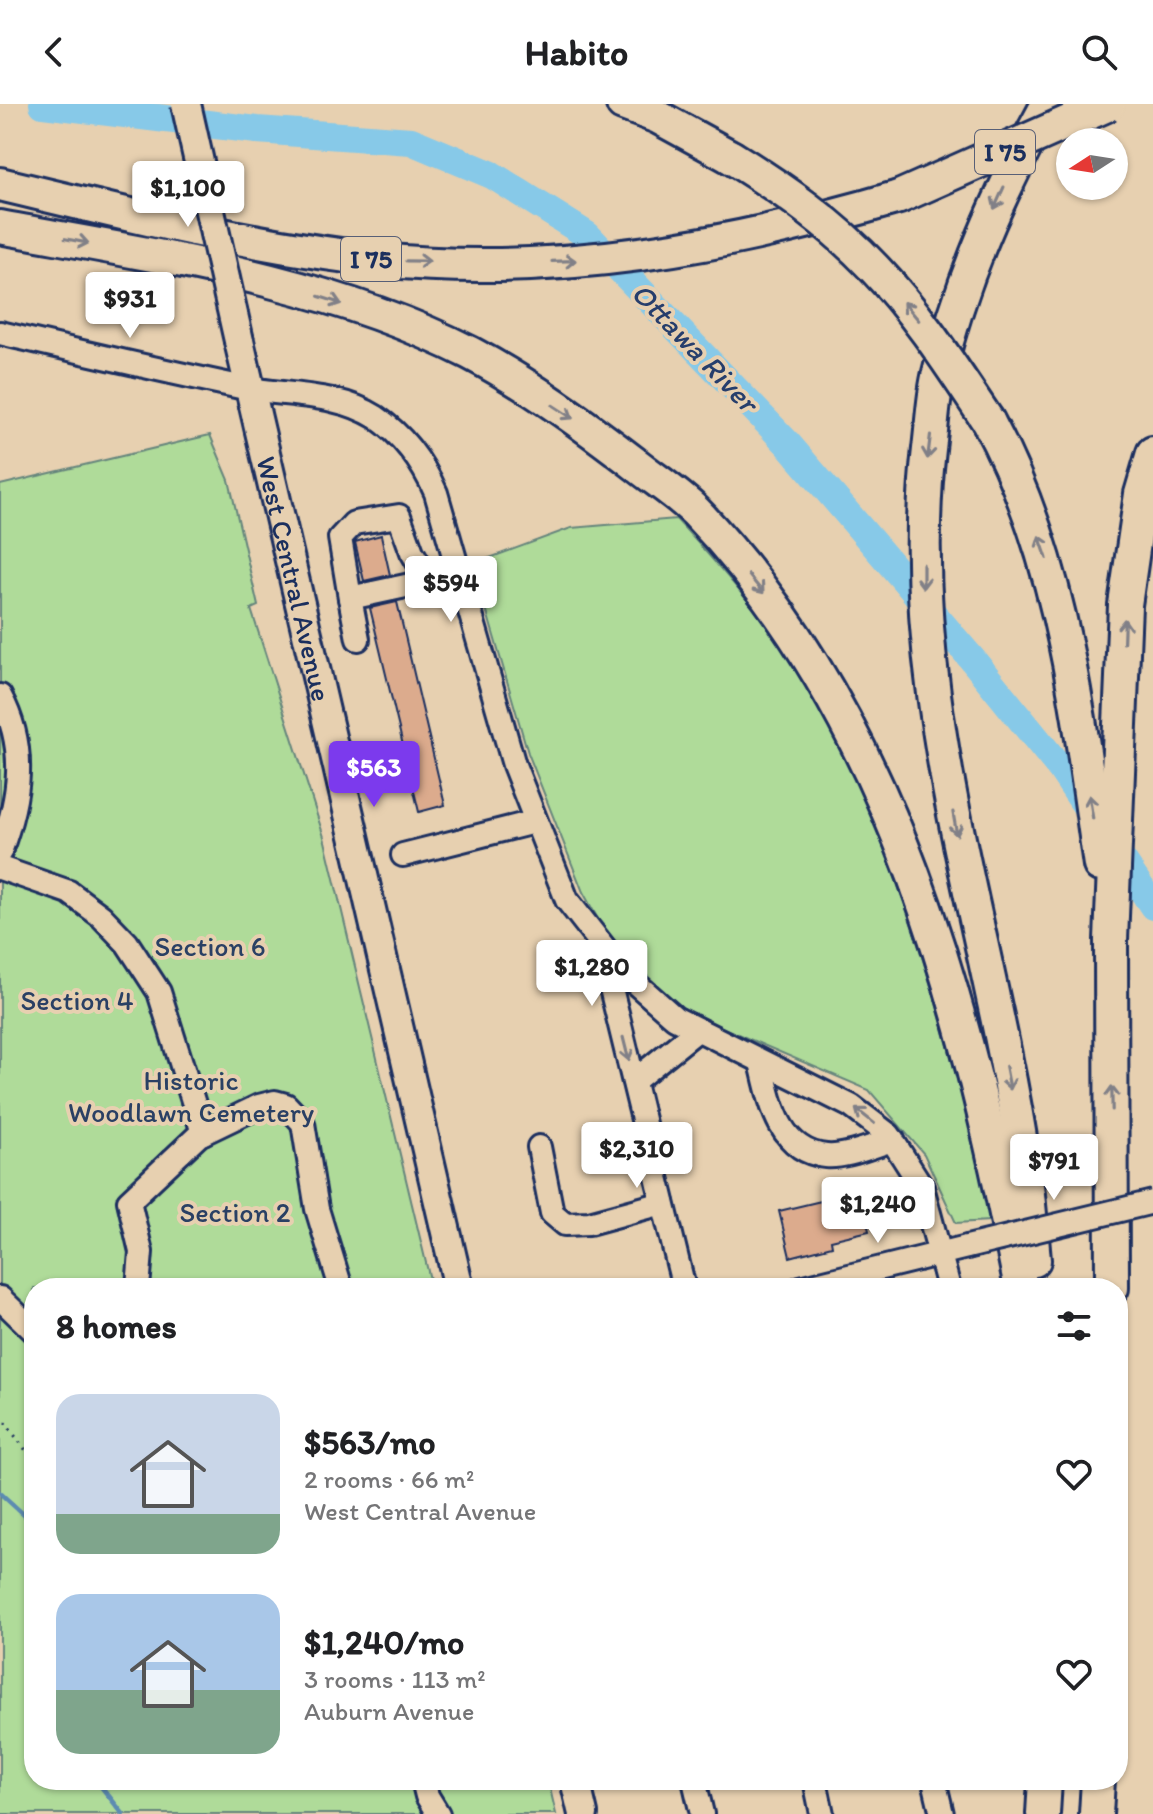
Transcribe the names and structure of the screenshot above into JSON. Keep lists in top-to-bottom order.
{
  "streets": {
    "highway": ["I 75"],
    "main road": ["West Central Avenue"]
  },
  "water": ["Ottawa River"],
  "parks": [
    "Section 6",
    "Section 4",
    "Historic Woodlawn Cemetery",
    "Section 2"
  ],
  "north": "left",
  "page": {
    "header": "Habito",
    "price": [
      "$1,100",
      "$931",
      "$594",
      "$563",
      "$1,280",
      "$2,310",
      "$791",
      "$1,240"
    ],
    "heading": "8 homes",
    "list": [
      {
        "name": "$563/mo",
        "note": "2 rooms · 66 m² · West Central Avenue"
      },
      {
        "name": "$1,240/mo",
        "note": "3 rooms · 113 m² · Auburn Avenue"
      }
    ]
  }
}
